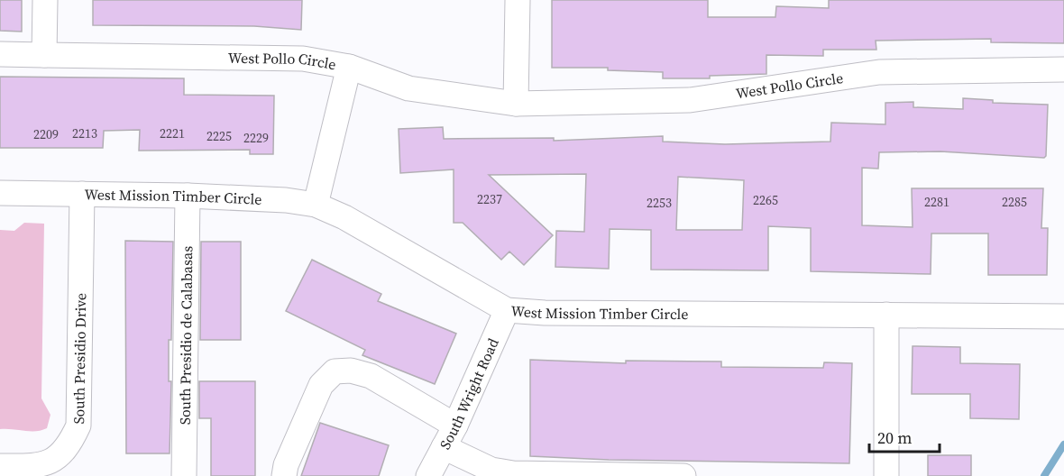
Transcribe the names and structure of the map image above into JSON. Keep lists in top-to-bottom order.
{
  "streets": {
    "street": [
      "West Pollo Circle",
      "West Mission Timber Circle",
      "South Presidio de Calabasas",
      "South Presidio Drive",
      "South Wright Road"
    ]
  },
  "crossings": [
    ["West Mission Timber Circle", "South Presidio de Calabasas"],
    ["West Mission Timber Circle", "South Presidio Drive"],
    ["West Mission Timber Circle", "South Wright Road"]
  ],
  "house_numbers": [
    "2213",
    "2221",
    "2209",
    "2225",
    "2229",
    "2237",
    "2265",
    "2281",
    "2285",
    "2253"
  ],
  "scale_bar": "20 m"
}
